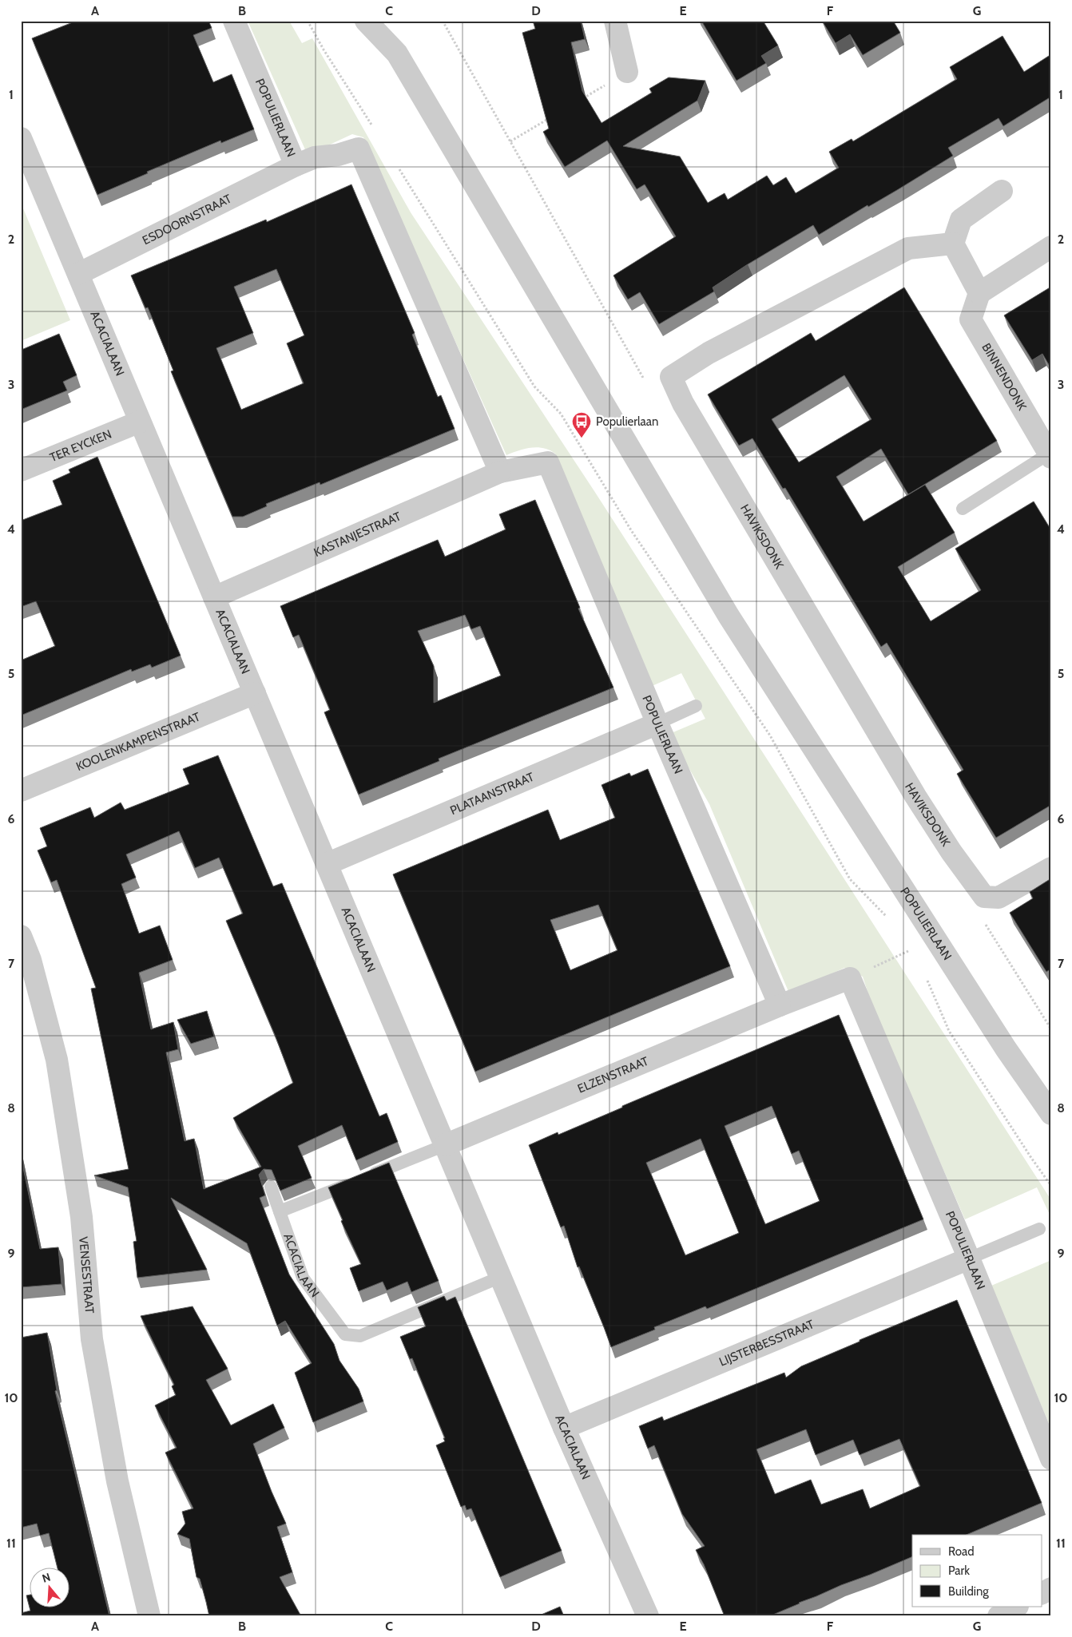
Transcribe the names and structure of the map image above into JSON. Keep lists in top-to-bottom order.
{
  "streets": {
    "street": [
      "POPULIERLAAN",
      "ESDOORNSTRAAT",
      "ACACIALAAN",
      "BINNENDONK",
      "TER EYCKEN",
      "KASTANJESTRAAT",
      "HAVIKSDONK",
      "KOOLENKAMPENSTRAAT",
      "PLATAANSTRAAT",
      "ELZENSTRAAT",
      "VENSESTRAAT",
      "LIJSTERBESSTRAAT"
    ]
  },
  "crossings": [
    ["POPULIERLAAN", "ESDOORNSTRAAT"],
    ["POPULIERLAAN", "KASTANJESTRAAT"],
    ["POPULIERLAAN", "PLATAANSTRAAT"],
    ["POPULIERLAAN", "ELZENSTRAAT"],
    ["POPULIERLAAN", "LIJSTERBESSTRAAT"],
    ["ESDOORNSTRAAT", "ACACIALAAN"],
    ["ACACIALAAN", "TER EYCKEN"],
    ["ACACIALAAN", "KASTANJESTRAAT"],
    ["ACACIALAAN", "KOOLENKAMPENSTRAAT"],
    ["ACACIALAAN", "PLATAANSTRAAT"],
    ["ACACIALAAN", "ELZENSTRAAT"],
    ["ACACIALAAN", "LIJSTERBESSTRAAT"]
  ],
  "places": {
    "bus stop": ["Populierlaan"]
  },
  "legend": ["Road", "Park", "Building"],
  "north": "top",
  "grid": {
    "columns": [
      "A",
      "B",
      "C",
      "D",
      "E",
      "F",
      "G"
    ],
    "rows": [
      "1",
      "2",
      "3",
      "4",
      "5",
      "6",
      "7",
      "8",
      "9",
      "10",
      "11"
    ]
  }
}
